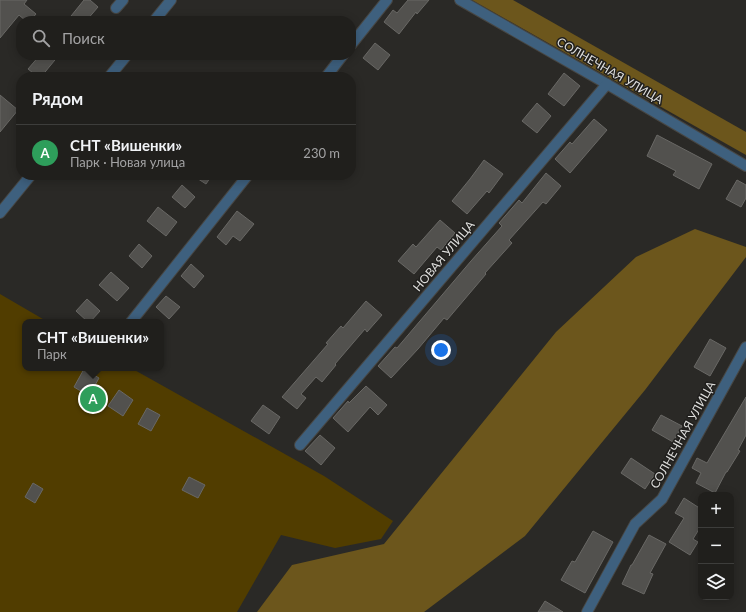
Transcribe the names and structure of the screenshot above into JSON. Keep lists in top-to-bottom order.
{
  "streets": {
    "street": ["СОЛНЕЧНАЯ УЛИЦА", "НОВАЯ УЛИЦА"]
  },
  "crossings": [
    ["СОЛНЕЧНАЯ УЛИЦА", "НОВАЯ УЛИЦА"]
  ],
  "page": {
    "search": "Поиск",
    "heading": "Рядом",
    "list": [
      {
        "mark": "A",
        "name": "СНТ «Вишенки»",
        "note": "Парк · Новая улица",
        "value": "230 m"
      }
    ],
    "popup": ["СНТ «Вишенки»", "Парк"],
    "pins": "A",
    "map_buttons": ["+", "−"]
  }
}
